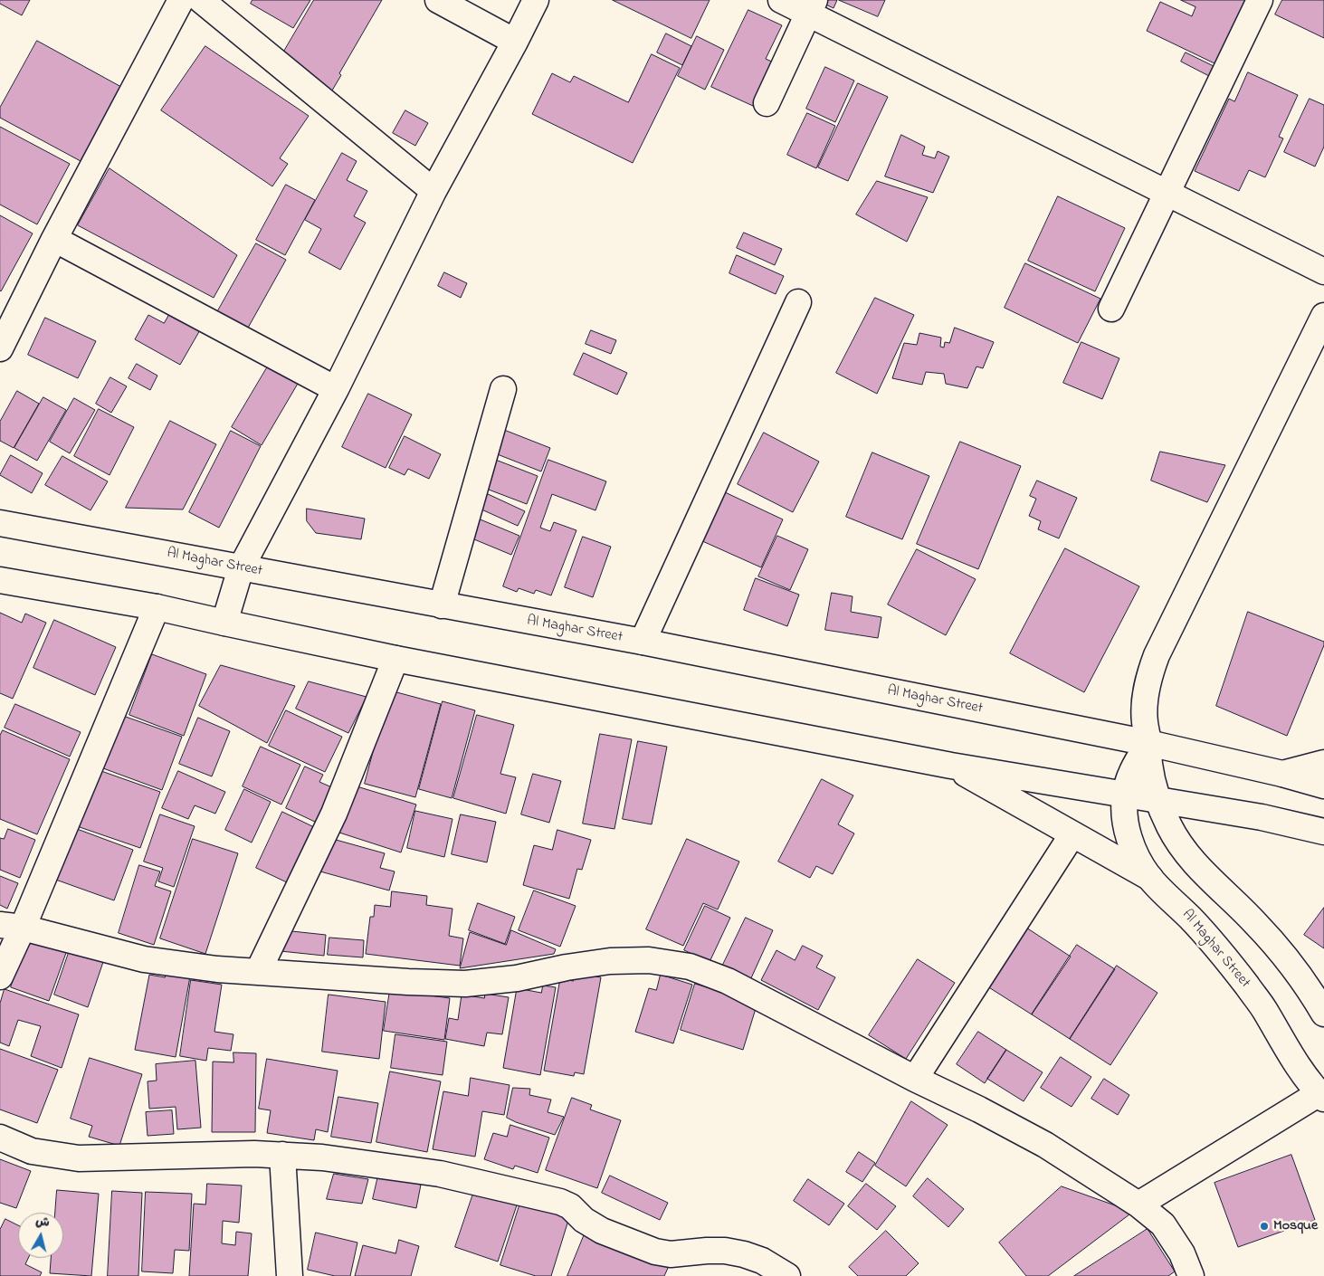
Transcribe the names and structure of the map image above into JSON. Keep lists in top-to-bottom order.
{
  "streets": {
    "street": ["Al Maghar Street"]
  },
  "places": ["Mosque"],
  "north": "top"
}
